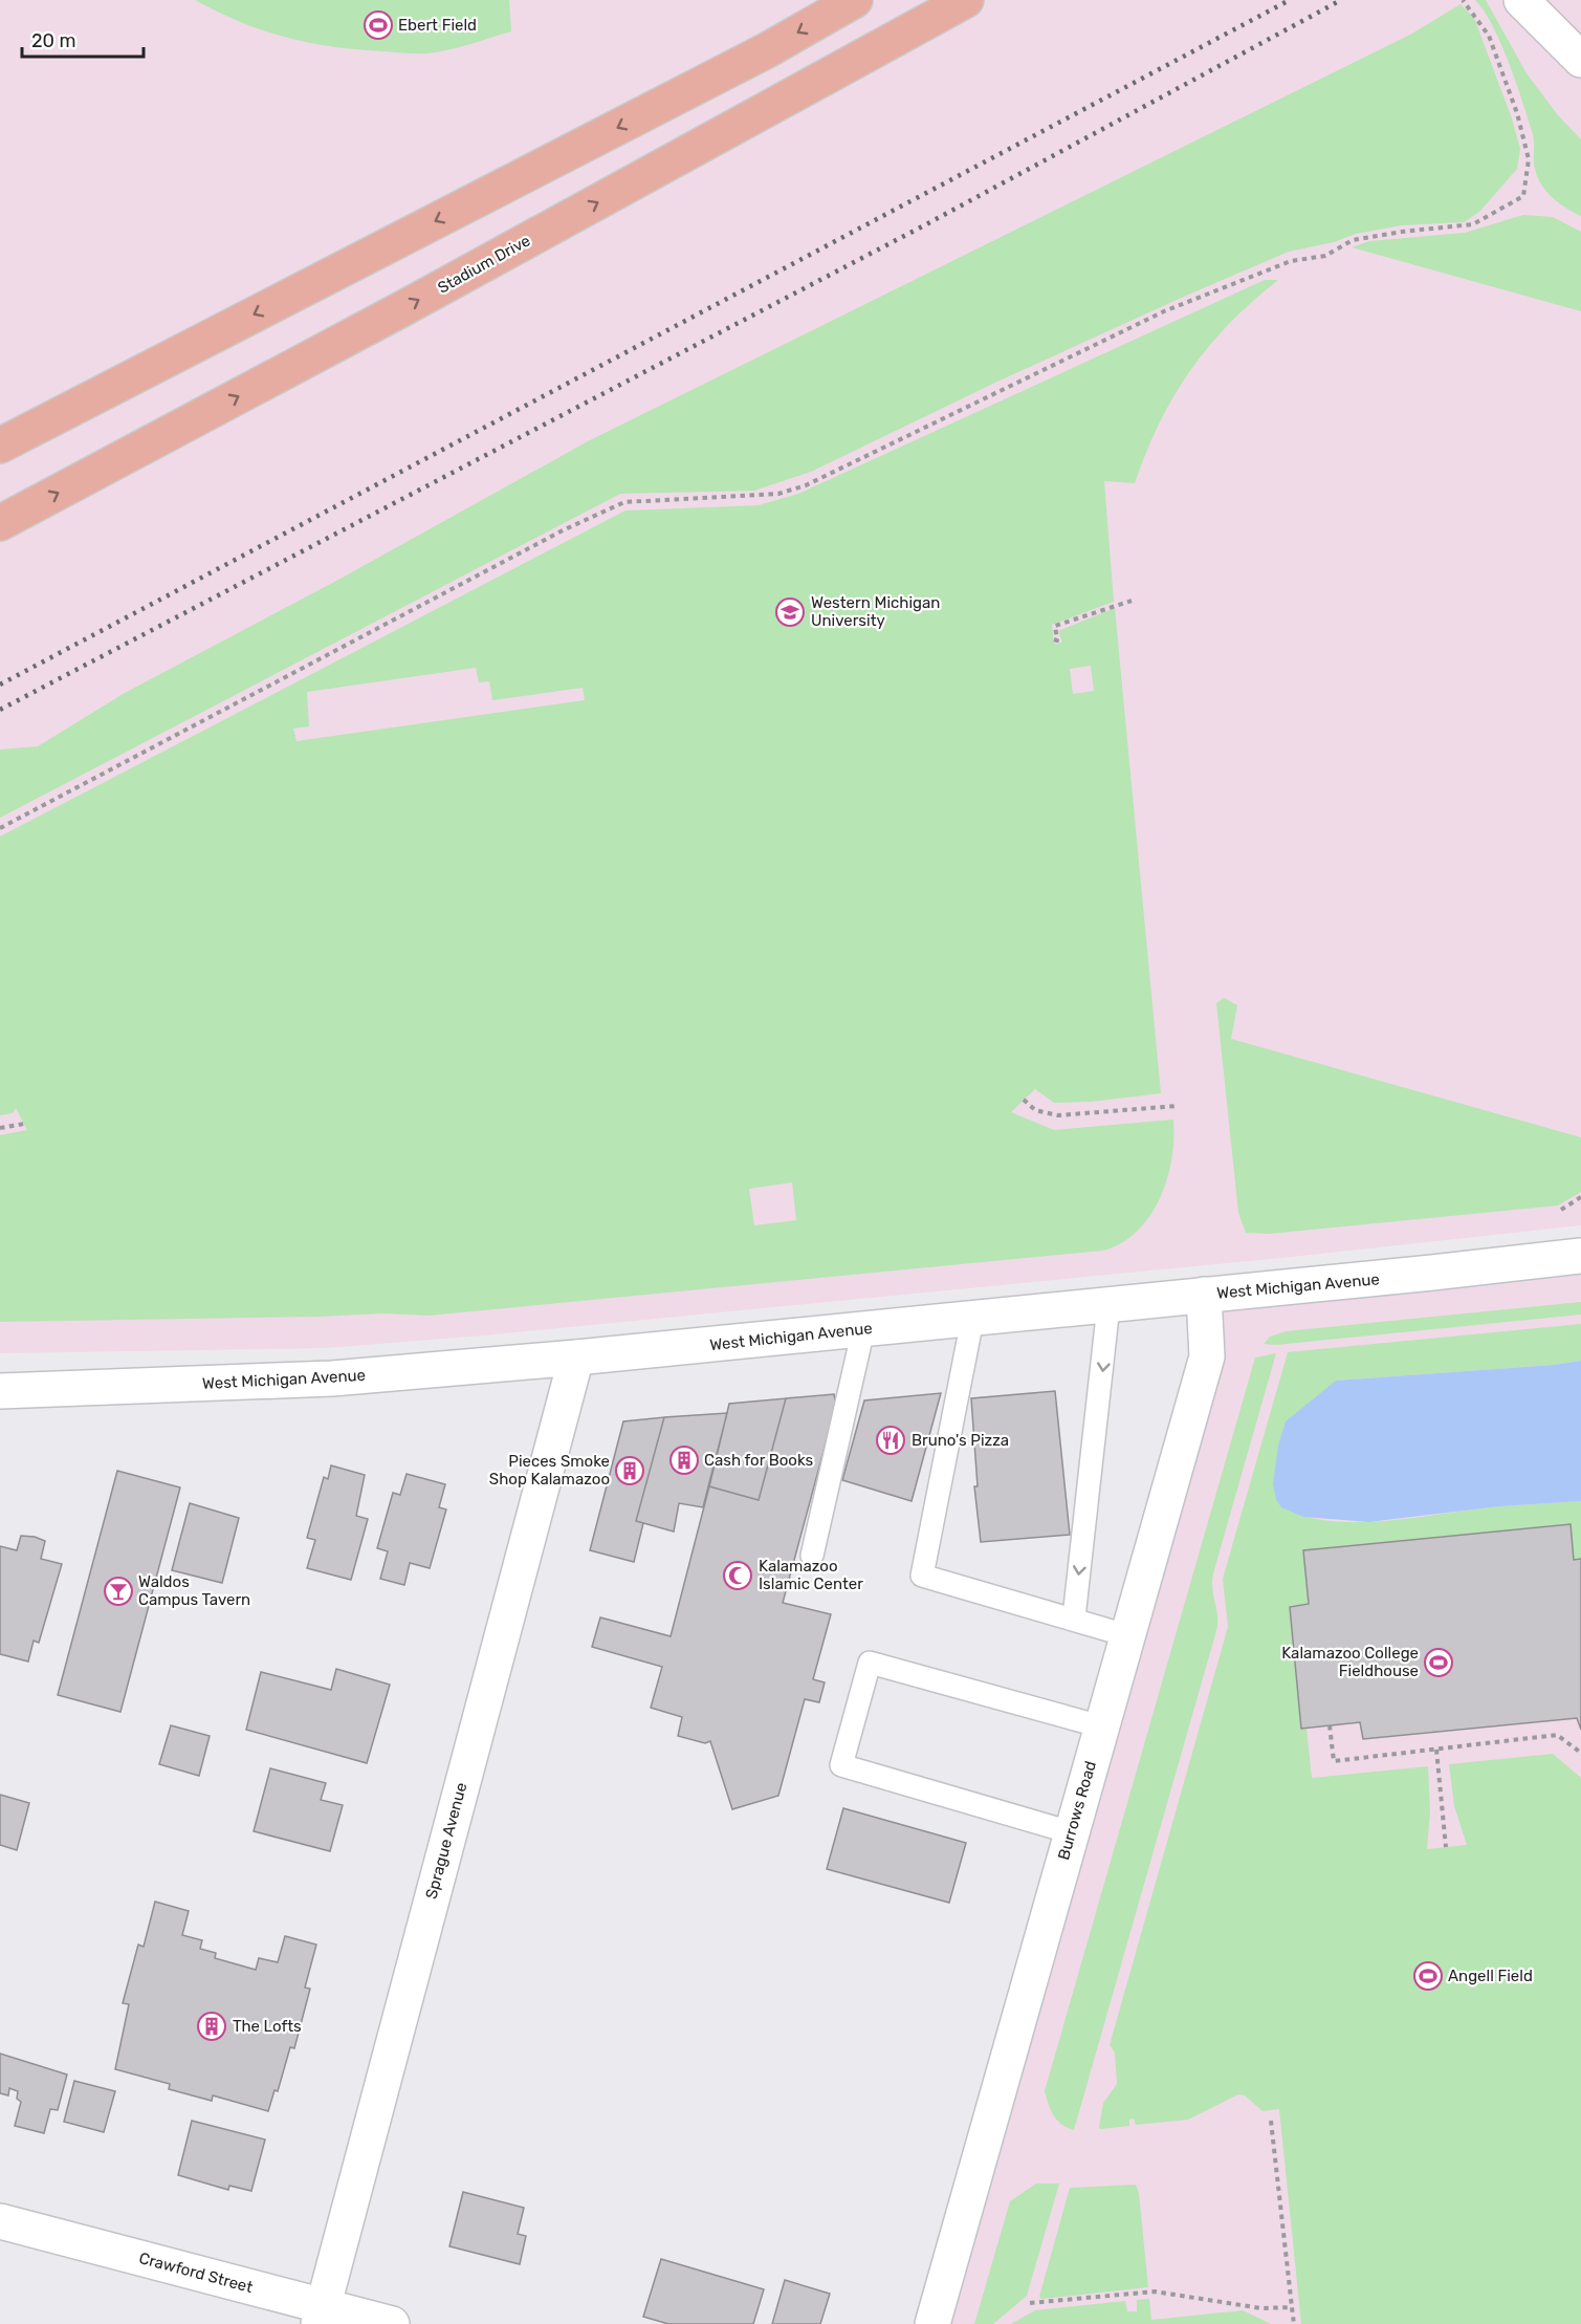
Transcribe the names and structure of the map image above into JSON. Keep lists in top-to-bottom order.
{
  "streets": {
    "main road": ["Stadium Drive"],
    "street": [
      "West Michigan Avenue",
      "Burrows Road",
      "Sprague Avenue",
      "Crawford Street"
    ]
  },
  "crossings": [
    ["West Michigan Avenue", "Burrows Road"],
    ["West Michigan Avenue", "Sprague Avenue"],
    ["Sprague Avenue", "Crawford Street"]
  ],
  "places": {
    "sports": ["Ebert Field", "Kalamazoo College Fieldhouse", "Angell Field"],
    "school or university": ["Western Michigan University"],
    "restaurant": ["Bruno's Pizza"],
    "building": ["Cash for Books", "Pieces Smoke Shop Kalamazoo", "The Lofts"],
    "mosque": ["Kalamazoo Islamic Center"],
    "bar": ["Waldos Campus Tavern"]
  },
  "scale_bar": "20 m"
}
